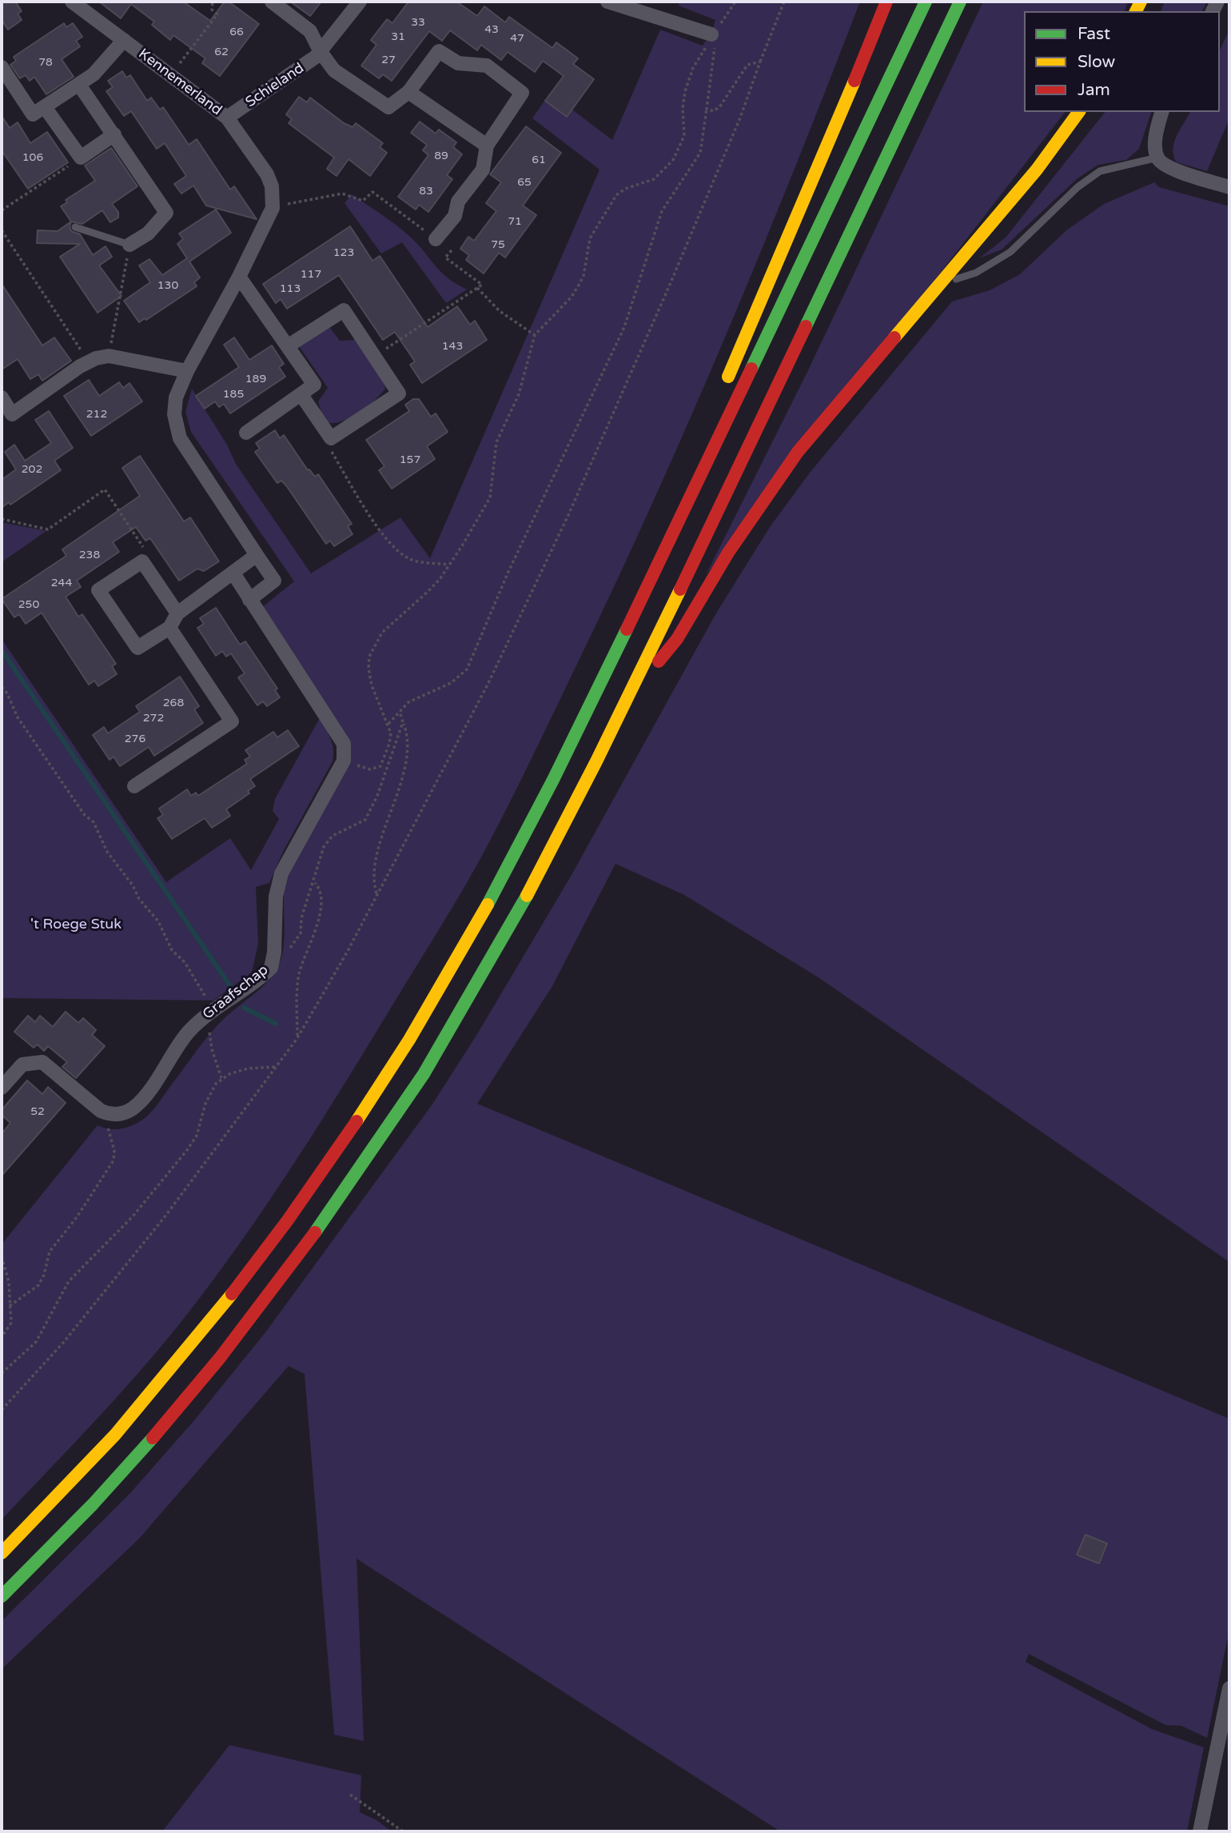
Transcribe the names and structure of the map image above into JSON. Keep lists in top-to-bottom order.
{
  "streets": {
    "street": ["Kennemerland", "Schieland", "Graafschap"]
  },
  "crossings": [
    ["Kennemerland", "Schieland"]
  ],
  "parks": ["'t Roege Stuk"],
  "house_numbers": [
    "33",
    "43",
    "66",
    "31",
    "47",
    "62",
    "27",
    "78",
    "89",
    "106",
    "61",
    "65",
    "83",
    "71",
    "75",
    "123",
    "117",
    "130",
    "113",
    "143",
    "189",
    "185",
    "212",
    "157",
    "202",
    "238",
    "244",
    "250",
    "268",
    "272",
    "276",
    "52"
  ],
  "legend": ["Fast", "Slow", "Jam"]
}
